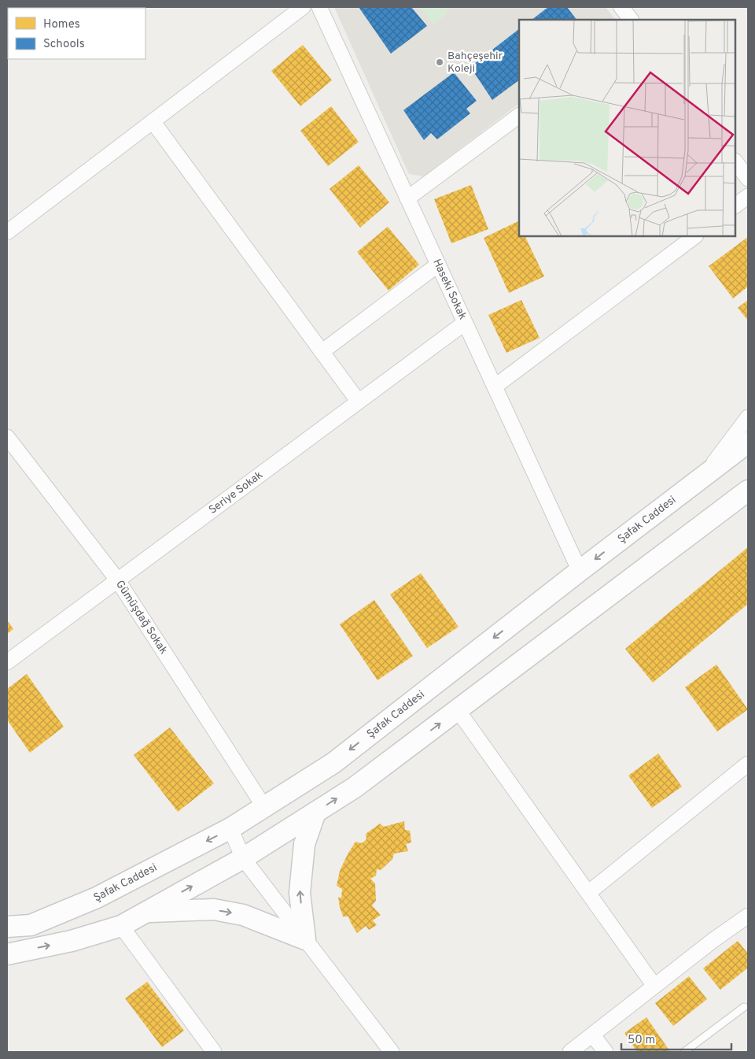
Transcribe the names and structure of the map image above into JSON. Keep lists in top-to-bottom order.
{
  "streets": {
    "main road": ["Şafak Caddesi"],
    "street": ["Haseki Sokak", "Seriye Sokak", "Gümüşdağ Sokak"]
  },
  "crossings": [
    ["Haseki Sokak", "Seriye Sokak"],
    ["Haseki Sokak", "Şafak Caddesi"],
    ["Seriye Sokak", "Gümüşdağ Sokak"],
    ["Şafak Caddesi", "Gümüşdağ Sokak"]
  ],
  "places": ["Bahçeşehir Koleji"],
  "legend": ["Homes", "Schools"],
  "scale_bar": "50 m"
}
